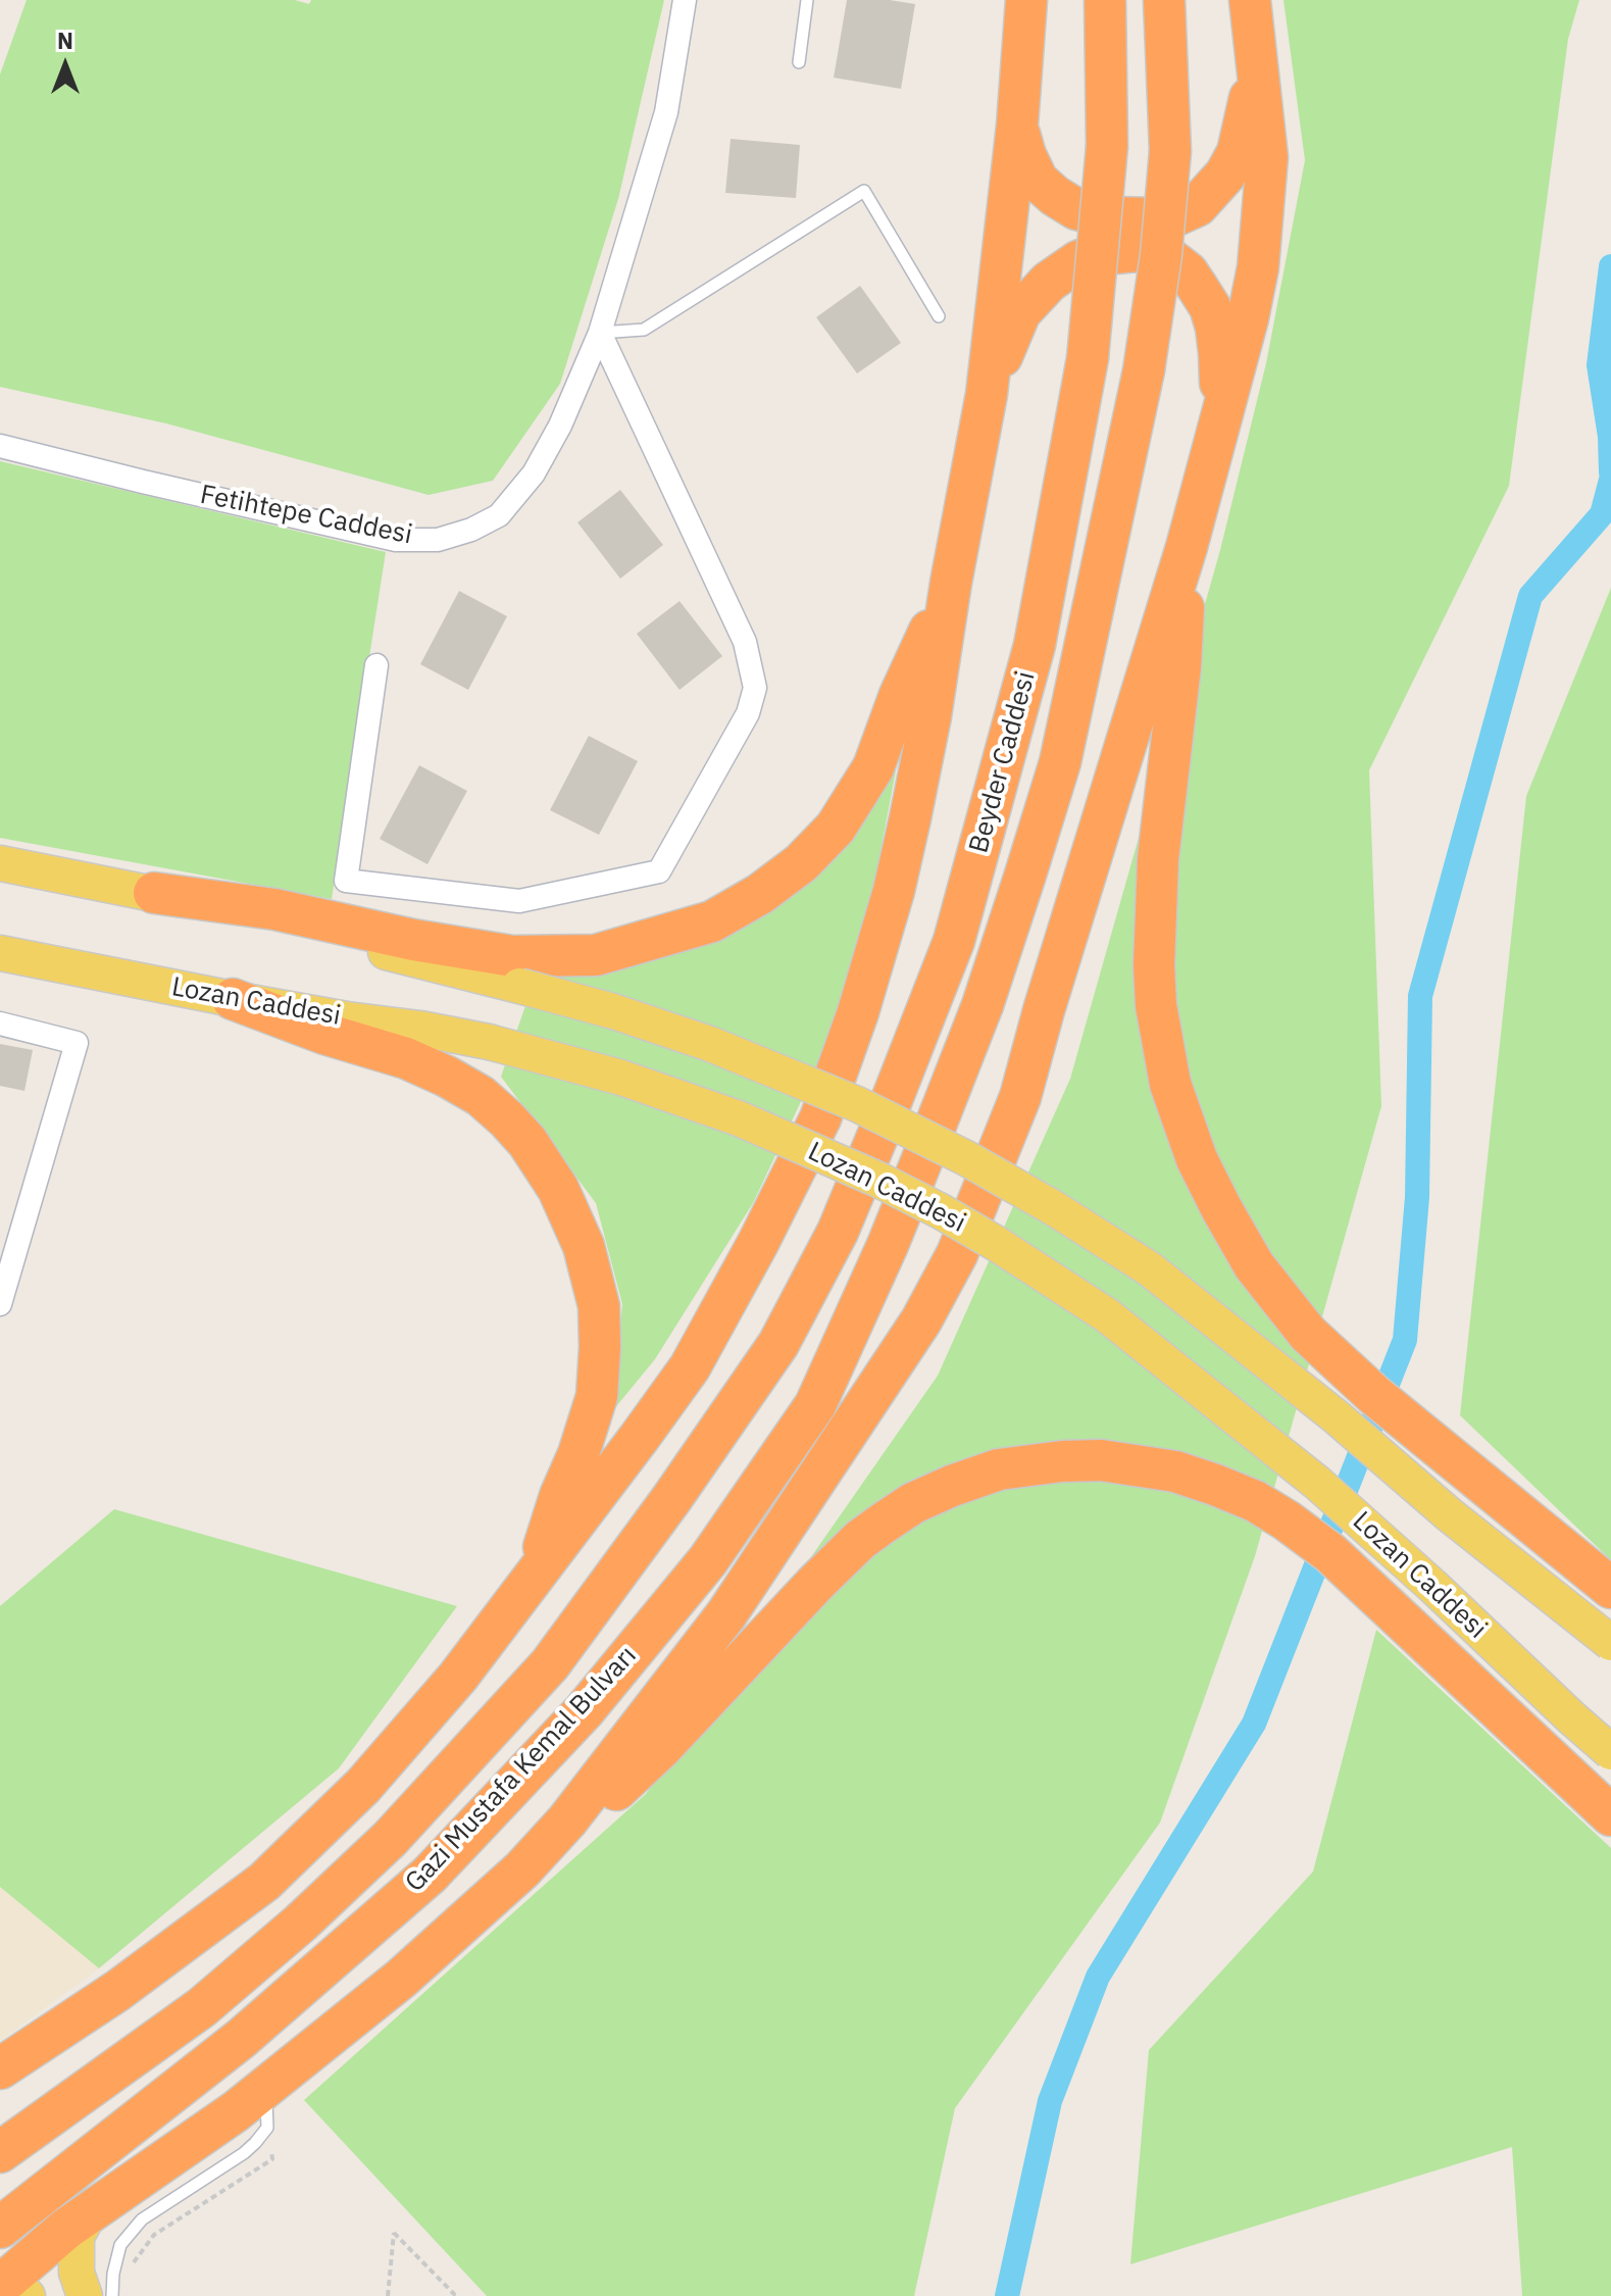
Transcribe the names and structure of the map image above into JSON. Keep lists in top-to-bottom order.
{
  "streets": {
    "highway": ["Beyder Caddesi", "Gazi Mustafa Kemal Bulvarı"],
    "main road": ["Lozan Caddesi"],
    "street": ["Fetihtepe Caddesi"]
  },
  "crossings": [
    ["Beyder Caddesi", "Gazi Mustafa Kemal Bulvarı"]
  ],
  "north": "top"
}
